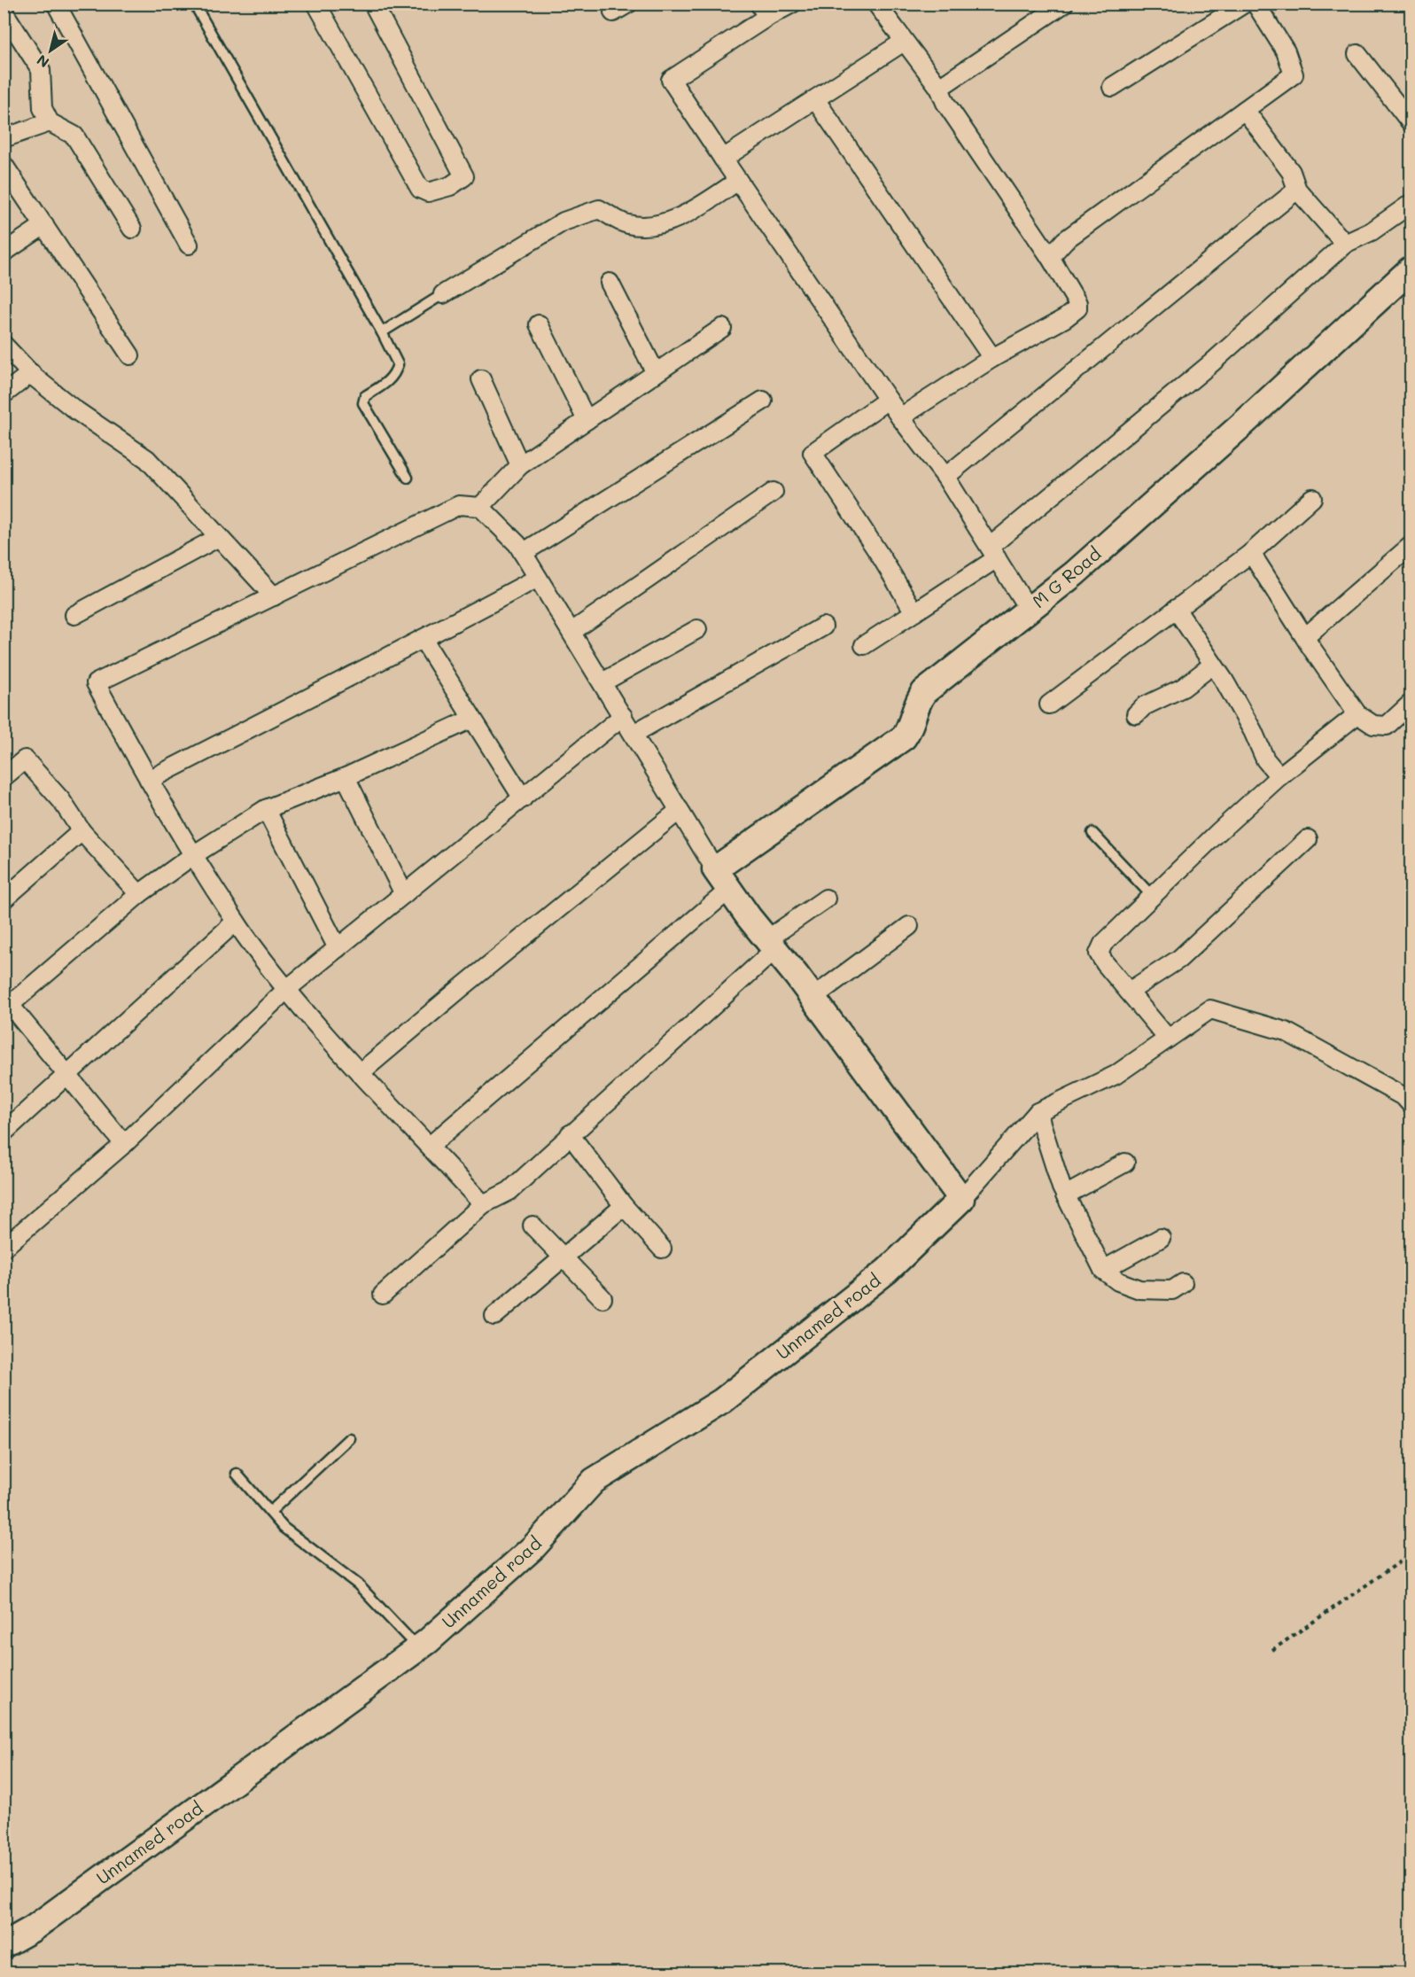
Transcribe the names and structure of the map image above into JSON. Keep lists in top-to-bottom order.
{
  "streets": {
    "street": ["M G Road", "Unnamed road"]
  },
  "north": "bottom left"
}
